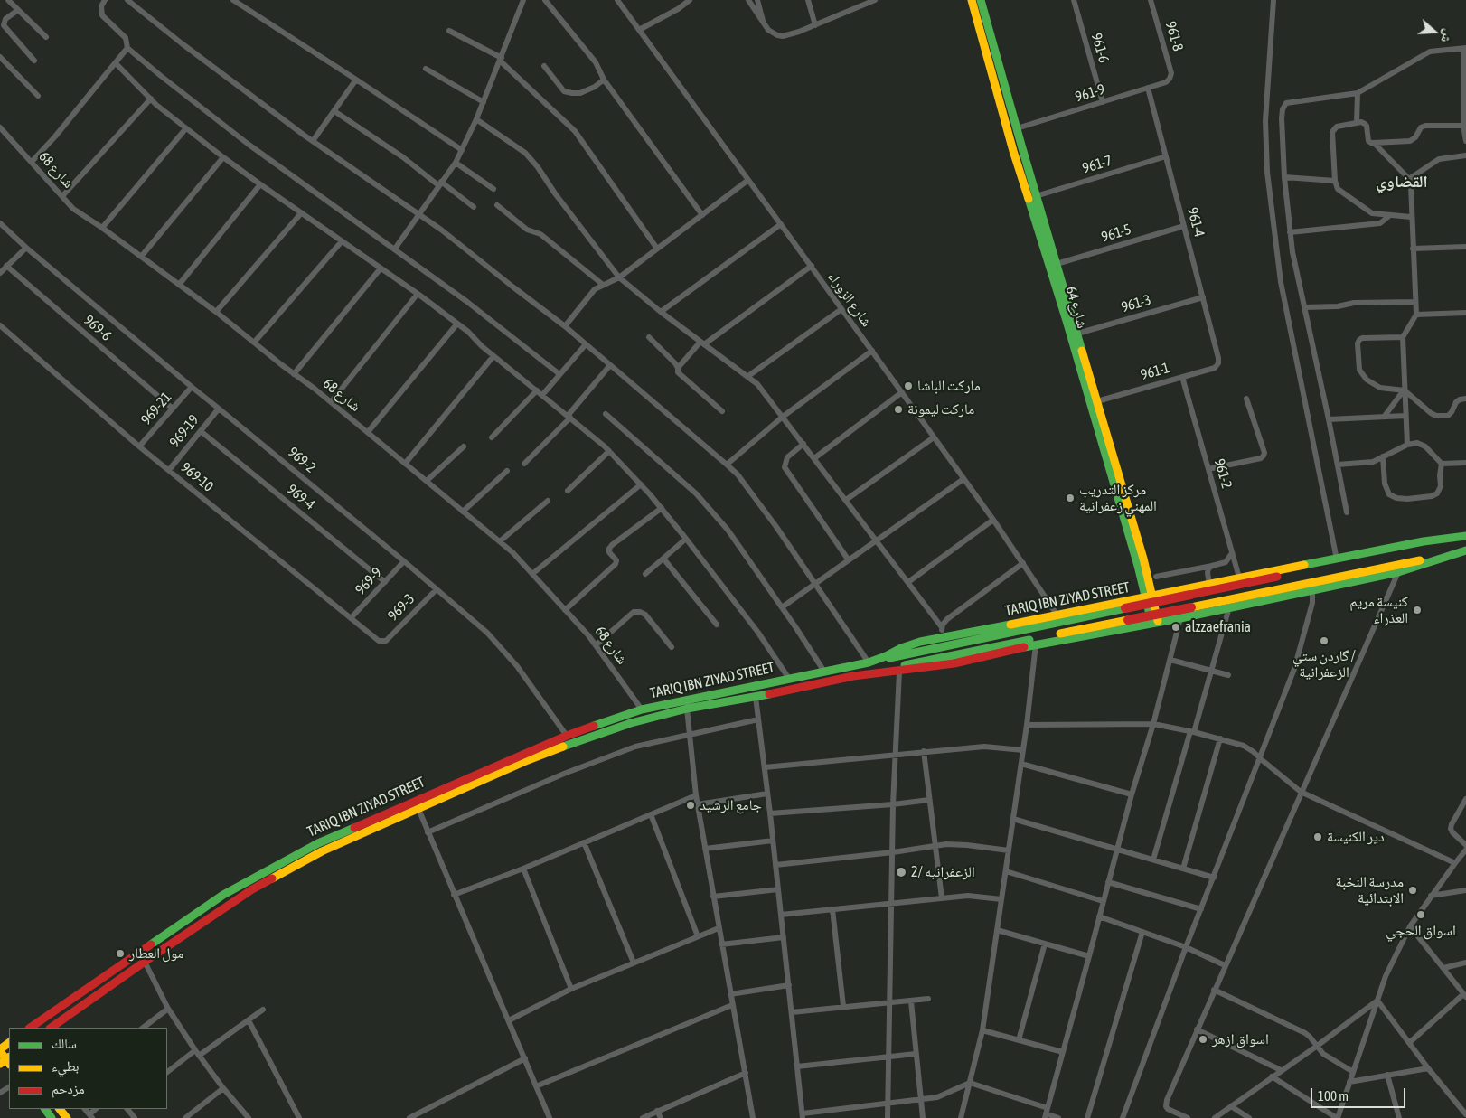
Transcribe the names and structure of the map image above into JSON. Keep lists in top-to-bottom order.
{
  "streets": {
    "main road": ["شارع 64", "TARIQ IBN ZIYAD STREET"],
    "street": [
      "961-8",
      "961-6",
      "961-9",
      "961-7",
      "شارع 68",
      "961-4",
      "961-5",
      "شارع الزوراء",
      "961-3",
      "969-6",
      "961-1",
      "969-21",
      "969-19",
      "969-2",
      "961-2",
      "969-10",
      "969-4",
      "969-9",
      "969-3"
    ]
  },
  "crossings": [
    ["961-8", "961-9"],
    ["961-6", "961-9"],
    ["961-9", "961-4"],
    ["961-9", "شارع 64"],
    ["961-7", "961-4"],
    ["961-7", "شارع 64"],
    ["شارع 68", "TARIQ IBN ZIYAD STREET"],
    ["961-4", "961-5"],
    ["961-4", "961-3"],
    ["961-4", "961-1"],
    ["961-5", "شارع 64"],
    ["شارع الزوراء", "TARIQ IBN ZIYAD STREET"],
    ["961-3", "شارع 64"],
    ["شارع 64", "961-1"],
    ["شارع 64", "TARIQ IBN ZIYAD STREET"],
    ["969-6", "969-21"],
    ["961-1", "961-2"],
    ["969-21", "969-2"],
    ["969-21", "969-10"],
    ["969-19", "969-2"],
    ["969-19", "969-10"],
    ["969-19", "969-4"],
    ["969-2", "969-9"],
    ["969-2", "TARIQ IBN ZIYAD STREET"],
    ["969-2", "969-3"],
    ["961-2", "TARIQ IBN ZIYAD STREET"],
    ["969-10", "969-9"],
    ["969-10", "969-3"],
    ["969-4", "969-9"]
  ],
  "districts": ["القضاوي"],
  "places": [
    "ماركت الباشا",
    "ماركت ليمونة",
    "مركز التدريب المهني زعفرانية",
    "كنيسة مريم العذراء",
    "alzzaefrania",
    "گاردن ستي / الزعفرانية",
    "جامع الرشيد",
    "دير الكنيسة",
    "الزعفرانيه /2",
    "مدرسة النخبة الابتدائية",
    "اسواق الحجي",
    "مول العطار",
    "اسواق ازهر"
  ],
  "legend": ["سالك", "بطيء", "مزدحم"],
  "scale_bar": "100 m",
  "north": "right"
}
